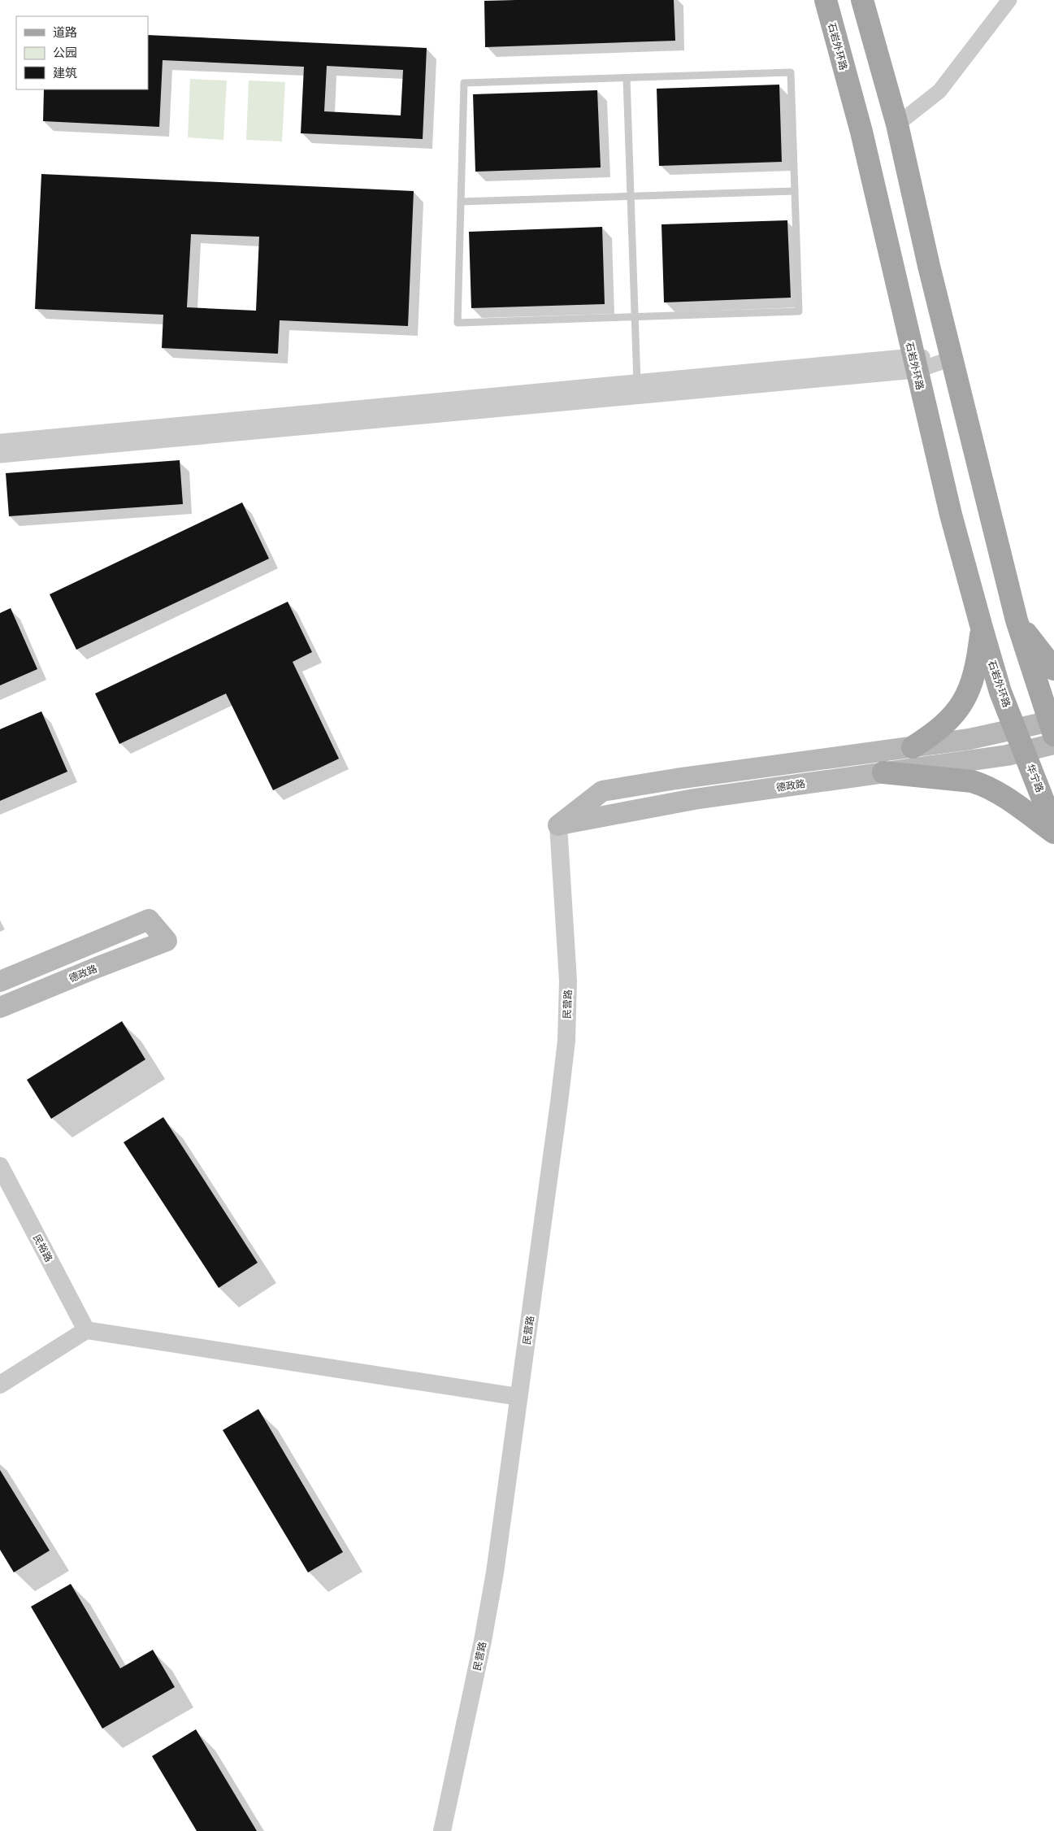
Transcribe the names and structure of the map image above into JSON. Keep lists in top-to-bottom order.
{
  "streets": {
    "main road": ["石岩外环路", "华宁路", "德政路"],
    "street": ["民营路", "民裕路"]
  },
  "crossings": [
    ["石岩外环路", "华宁路"],
    ["华宁路", "德政路"],
    ["德政路", "民营路"]
  ],
  "legend": ["道路", "公园", "建筑"]
}
